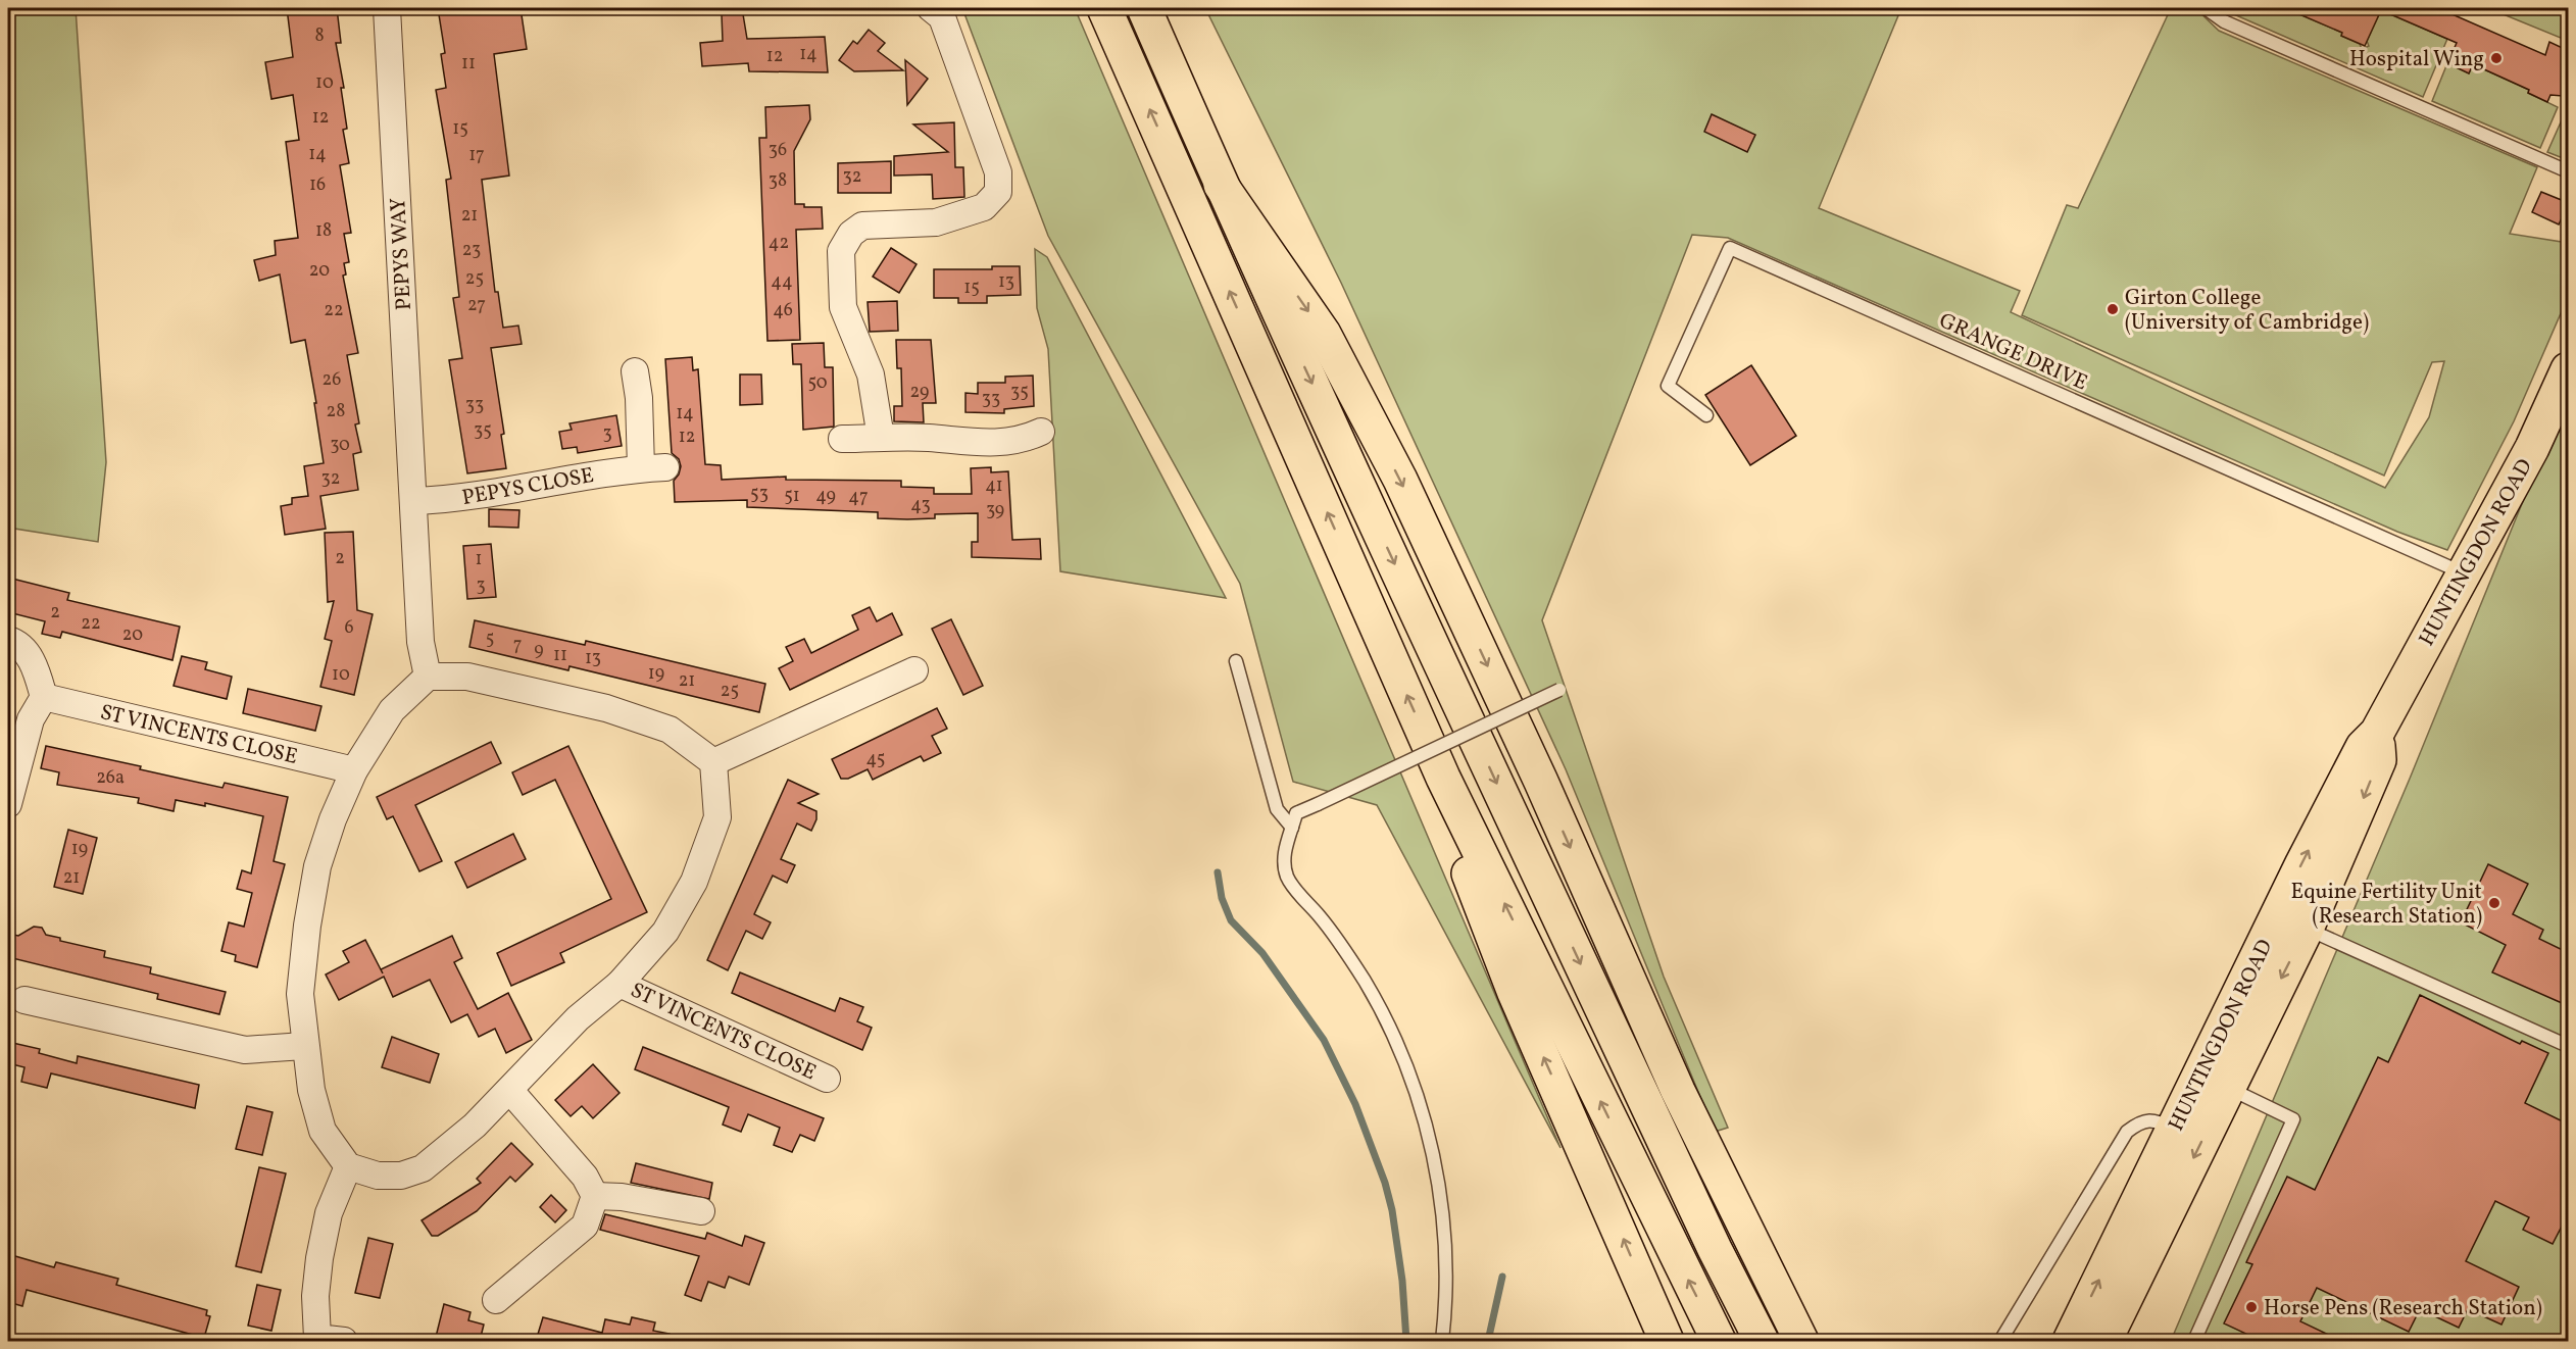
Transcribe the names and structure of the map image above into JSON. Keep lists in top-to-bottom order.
{
  "streets": {
    "main road": ["HUNTINGDON ROAD"],
    "street": ["PEPYS WAY", "PEPYS CLOSE", "ST VINCENTS CLOSE"],
    "lane": ["GRANGE DRIVE"]
  },
  "crossings": [
    ["PEPYS WAY", "PEPYS CLOSE"],
    ["GRANGE DRIVE", "HUNTINGDON ROAD"]
  ],
  "places": [
    "Hospital Wing",
    "Girton College (University of Cambridge)",
    "Equine Fertility Unit (Research Station)",
    "Horse Pens (Research Station)"
  ],
  "house_numbers": [
    "8",
    "14",
    "12",
    "11",
    "10",
    "12",
    "15",
    "36",
    "14",
    "17",
    "32",
    "38",
    "16",
    "21",
    "18",
    "42",
    "23",
    "20",
    "25",
    "44",
    "13",
    "15",
    "27",
    "22",
    "46",
    "26",
    "50",
    "29",
    "35",
    "33",
    "33",
    "28",
    "14",
    "35",
    "3",
    "12",
    "30",
    "32",
    "41",
    "53",
    "51",
    "49",
    "47",
    "43",
    "39",
    "2",
    "1",
    "3",
    "2",
    "22",
    "6",
    "20",
    "5",
    "7",
    "9",
    "11",
    "13",
    "19",
    "10",
    "21",
    "25",
    "45",
    "26a",
    "19",
    "21"
  ]
}
